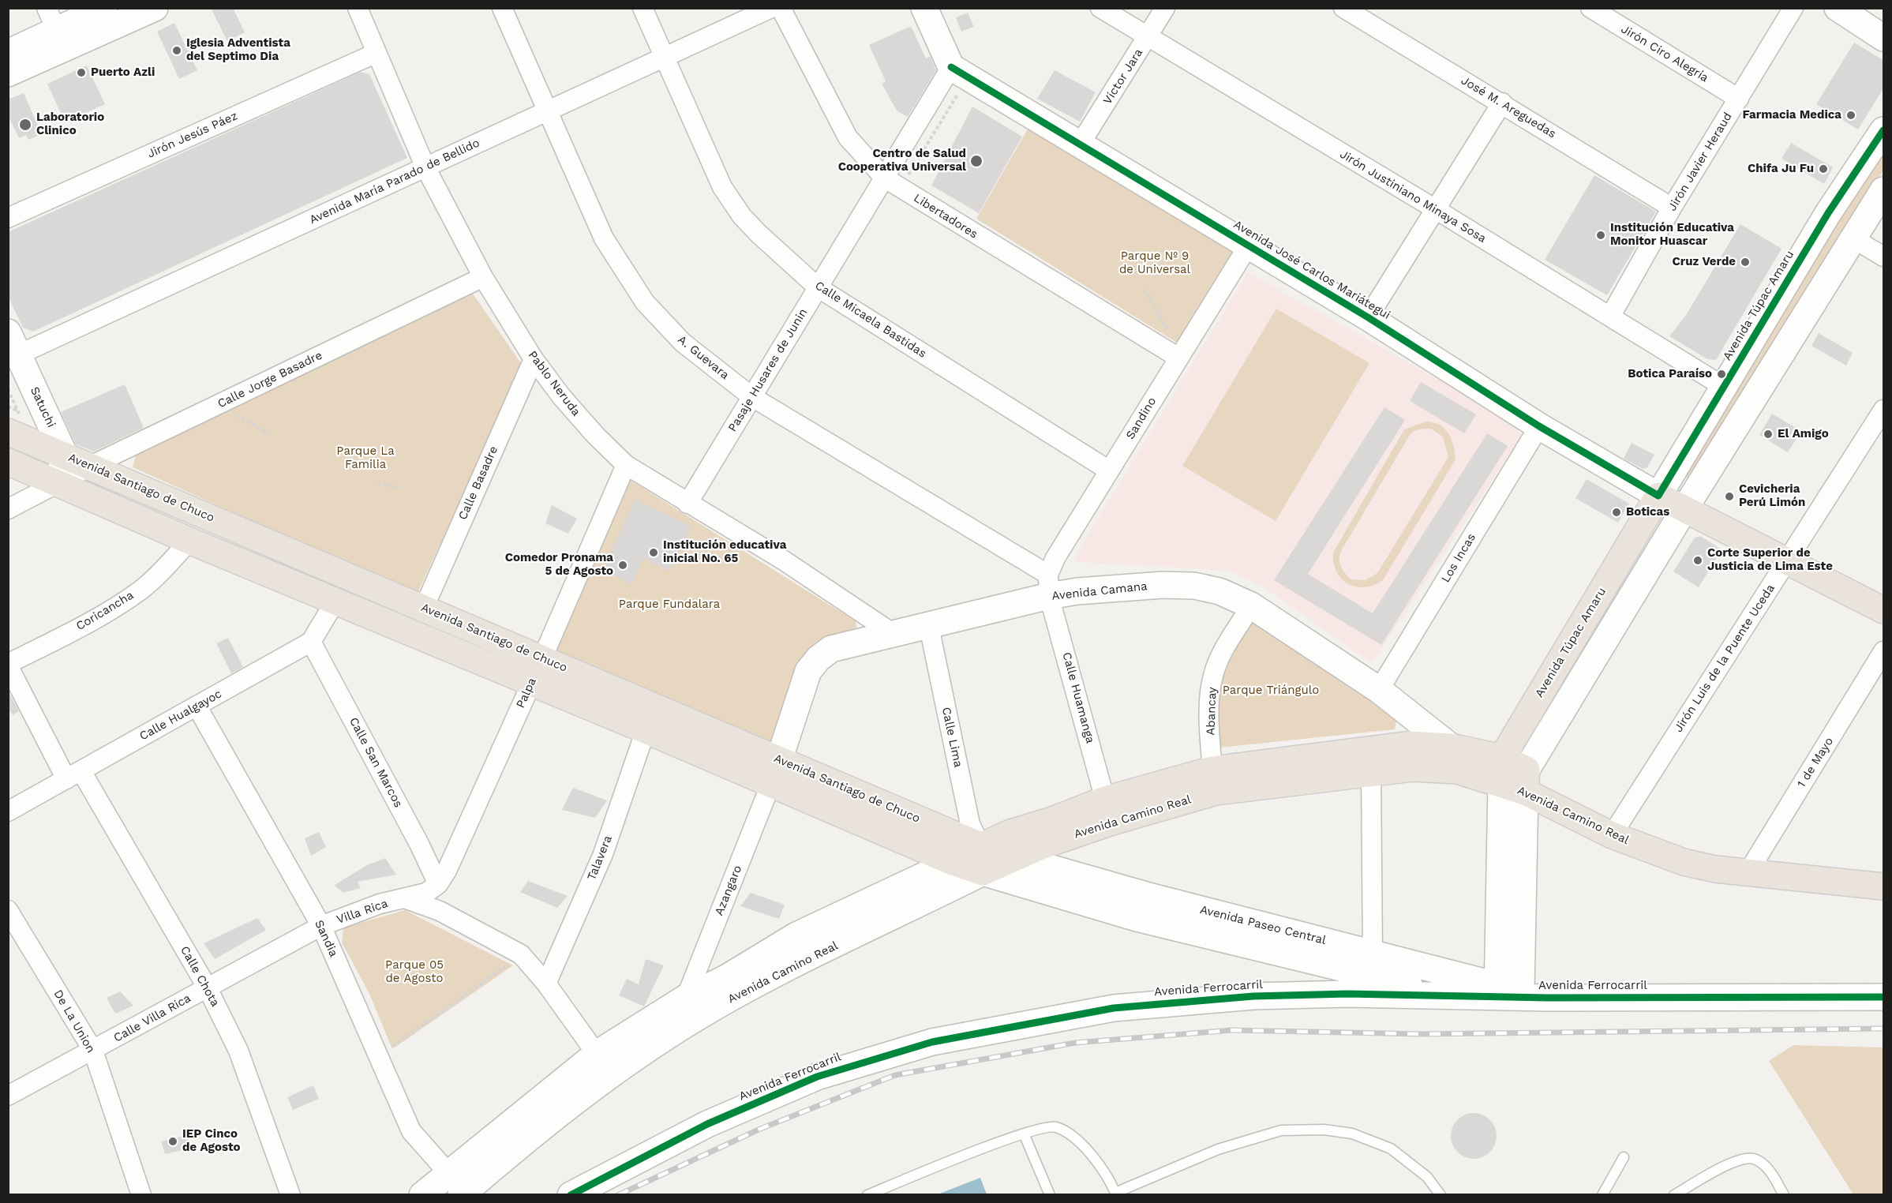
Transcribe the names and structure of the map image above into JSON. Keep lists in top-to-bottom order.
{
  "streets": {
    "main road": [
      "Avenida José Carlos Mariátegui",
      "Avenida Túpac Amaru",
      "Avenida Santiago de Chuco",
      "Avenida Camino Real",
      "Avenida Paseo Central"
    ],
    "street": [
      "Jirón Ciro Alegría",
      "Víctor Jara",
      "José M. Areguedas",
      "Jirón Jesús Páez",
      "Jirón Javier Heraud",
      "Avenida María Parado de Bellido",
      "Jirón Justiniano Minaya Sosa",
      "Libertadores",
      "Calle Micaela Bastidas",
      "A. Guevara",
      "Pasaje Husares de Junin",
      "Calle Jorge Basadre",
      "Pablo Neruda",
      "Satuchi",
      "Sandino",
      "Calle Basadre",
      "Los Incas",
      "Avenida Camana",
      "Coricancha",
      "Jirón Luis de la Puente Uceda",
      "Palpa",
      "Calle Huamanga",
      "Abancay",
      "Calle Hualgayoc",
      "Calle Lima",
      "Calle San Marcos",
      "1 de Mayo",
      "Talavera",
      "Azangaro",
      "Villa Rica",
      "Sandia",
      "Calle Chota",
      "Avenida Ferrocarril",
      "Calle Villa Rica",
      "De La Union"
    ]
  },
  "crossings": [
    ["Jirón Ciro Alegría", "Jirón Javier Heraud"],
    ["Víctor Jara", "Jirón Justiniano Minaya Sosa"],
    ["Víctor Jara", "Avenida José Carlos Mariátegui"],
    ["José M. Areguedas", "Jirón Javier Heraud"],
    ["Jirón Jesús Páez", "Pablo Neruda"],
    ["Jirón Javier Heraud", "Jirón Justiniano Minaya Sosa"],
    ["Avenida María Parado de Bellido", "Calle Micaela Bastidas"],
    ["Avenida María Parado de Bellido", "A. Guevara"],
    ["Avenida María Parado de Bellido", "Pablo Neruda"],
    ["Avenida María Parado de Bellido", "Satuchi"],
    ["Jirón Justiniano Minaya Sosa", "Avenida Túpac Amaru"],
    ["Libertadores", "Pasaje Husares de Junin"],
    ["Libertadores", "Sandino"],
    ["Avenida José Carlos Mariátegui", "Avenida Túpac Amaru"],
    ["Avenida José Carlos Mariátegui", "Pasaje Husares de Junin"],
    ["Avenida José Carlos Mariátegui", "Sandino"],
    ["Avenida José Carlos Mariátegui", "Los Incas"],
    ["Avenida José Carlos Mariátegui", "Jirón Luis de la Puente Uceda"],
    ["Avenida Túpac Amaru", "Avenida Camino Real"],
    ["Avenida Túpac Amaru", "Avenida Paseo Central"],
    ["Avenida Túpac Amaru", "Avenida Ferrocarril"],
    ["Calle Micaela Bastidas", "Pasaje Husares de Junin"],
    ["Calle Micaela Bastidas", "Sandino"],
    ["A. Guevara", "Pasaje Husares de Junin"],
    ["A. Guevara", "Sandino"],
    ["A. Guevara", "Avenida Camana"],
    ["A. Guevara", "Calle Huamanga"],
    ["Pasaje Husares de Junin", "Pablo Neruda"],
    ["Calle Jorge Basadre", "Pablo Neruda"],
    ["Calle Jorge Basadre", "Avenida Santiago de Chuco"],
    ["Pablo Neruda", "Calle Basadre"],
    ["Pablo Neruda", "Avenida Camana"],
    ["Pablo Neruda", "Palpa"],
    ["Satuchi", "Avenida Santiago de Chuco"],
    ["Sandino", "Avenida Camana"],
    ["Sandino", "Calle Huamanga"],
    ["Calle Basadre", "Avenida Santiago de Chuco"],
    ["Avenida Santiago de Chuco", "Avenida Camana"],
    ["Avenida Santiago de Chuco", "Coricancha"],
    ["Avenida Santiago de Chuco", "Palpa"],
    ["Avenida Santiago de Chuco", "Calle Lima"],
    ["Avenida Santiago de Chuco", "Avenida Camino Real"],
    ["Avenida Santiago de Chuco", "Talavera"],
    ["Avenida Santiago de Chuco", "Azangaro"],
    ["Avenida Santiago de Chuco", "Avenida Paseo Central"],
    ["Los Incas", "Avenida Camana"],
    ["Avenida Camana", "Calle Huamanga"],
    ["Avenida Camana", "Abancay"],
    ["Avenida Camana", "Calle Lima"],
    ["Avenida Camana", "Avenida Camino Real"],
    ["Avenida Camana", "Azangaro"],
    ["Coricancha", "Calle Chota"],
    ["Jirón Luis de la Puente Uceda", "Avenida Camino Real"],
    ["Palpa", "Calle San Marcos"],
    ["Calle Huamanga", "Avenida Camino Real"],
    ["Abancay", "Avenida Camino Real"],
    ["Calle Hualgayoc", "Calle San Marcos"],
    ["Calle Hualgayoc", "Sandia"],
    ["Calle Hualgayoc", "Calle Chota"],
    ["Calle Lima", "Avenida Camino Real"],
    ["Calle Lima", "Avenida Paseo Central"],
    ["1 de Mayo", "Avenida Camino Real"],
    ["Avenida Camino Real", "Azangaro"],
    ["Avenida Camino Real", "Avenida Paseo Central"],
    ["Avenida Camino Real", "Sandia"],
    ["Villa Rica", "Sandia"],
    ["Villa Rica", "Calle Villa Rica"],
    ["Avenida Paseo Central", "Avenida Ferrocarril"],
    ["Sandia", "Calle Villa Rica"],
    ["Calle Chota", "Calle Villa Rica"],
    ["Calle Villa Rica", "De La Union"]
  ],
  "parks": [
    "Parque Nº 9 de Universal",
    "Parque La Familia",
    "Parque Fundalara",
    "Parque Triángulo",
    "Parque 05 de Agosto"
  ],
  "places": [
    "Iglesia Adventista del Septimo Dia",
    "Puerto Azli",
    "Farmacia Medica",
    "Laboratorio Clinico",
    "Centro de Salud Cooperativa Universal",
    "Chifa Ju Fu",
    "Institución Educativa Monitor Huascar",
    "Cruz Verde",
    "Botica Paraíso",
    "El Amigo",
    "Cevicheria Perú Limón",
    "Boticas",
    "Institución educativa inicial No. 65",
    "Corte Superior de Justicia de Lima Este",
    "Comedor Pronama 5 de Agosto",
    "IEP Cinco de Agosto"
  ]
}
